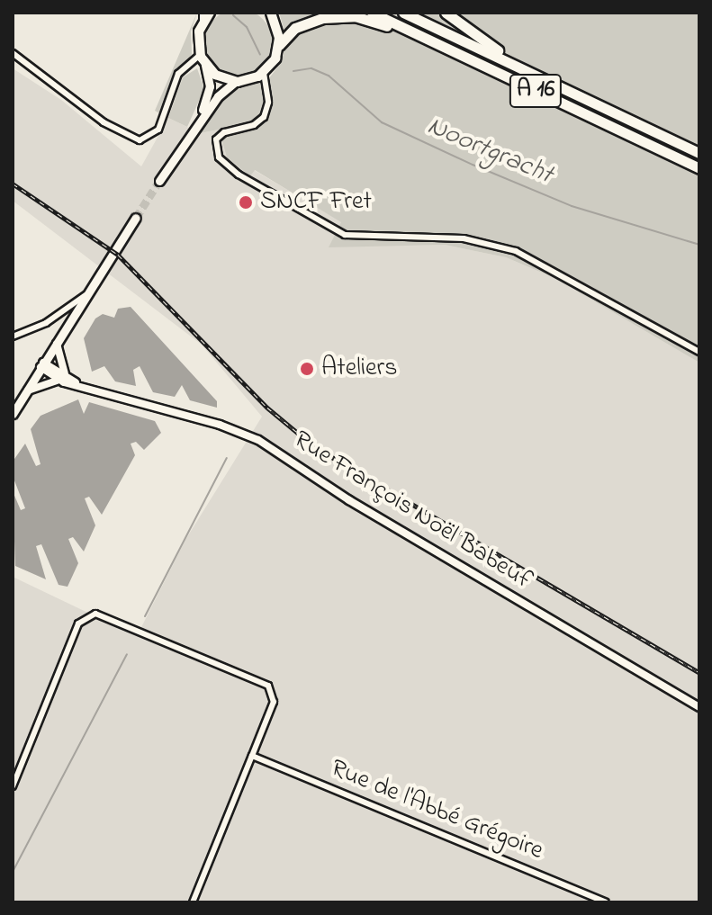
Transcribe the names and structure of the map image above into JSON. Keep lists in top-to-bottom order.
{
  "streets": {
    "highway": ["A 16"],
    "street": ["Rue François Noël Babeuf", "Rue de l'Abbé Grégoire"]
  },
  "water": ["Noortgracht"],
  "places": ["SNCF Fret", "Ateliers"]
}
